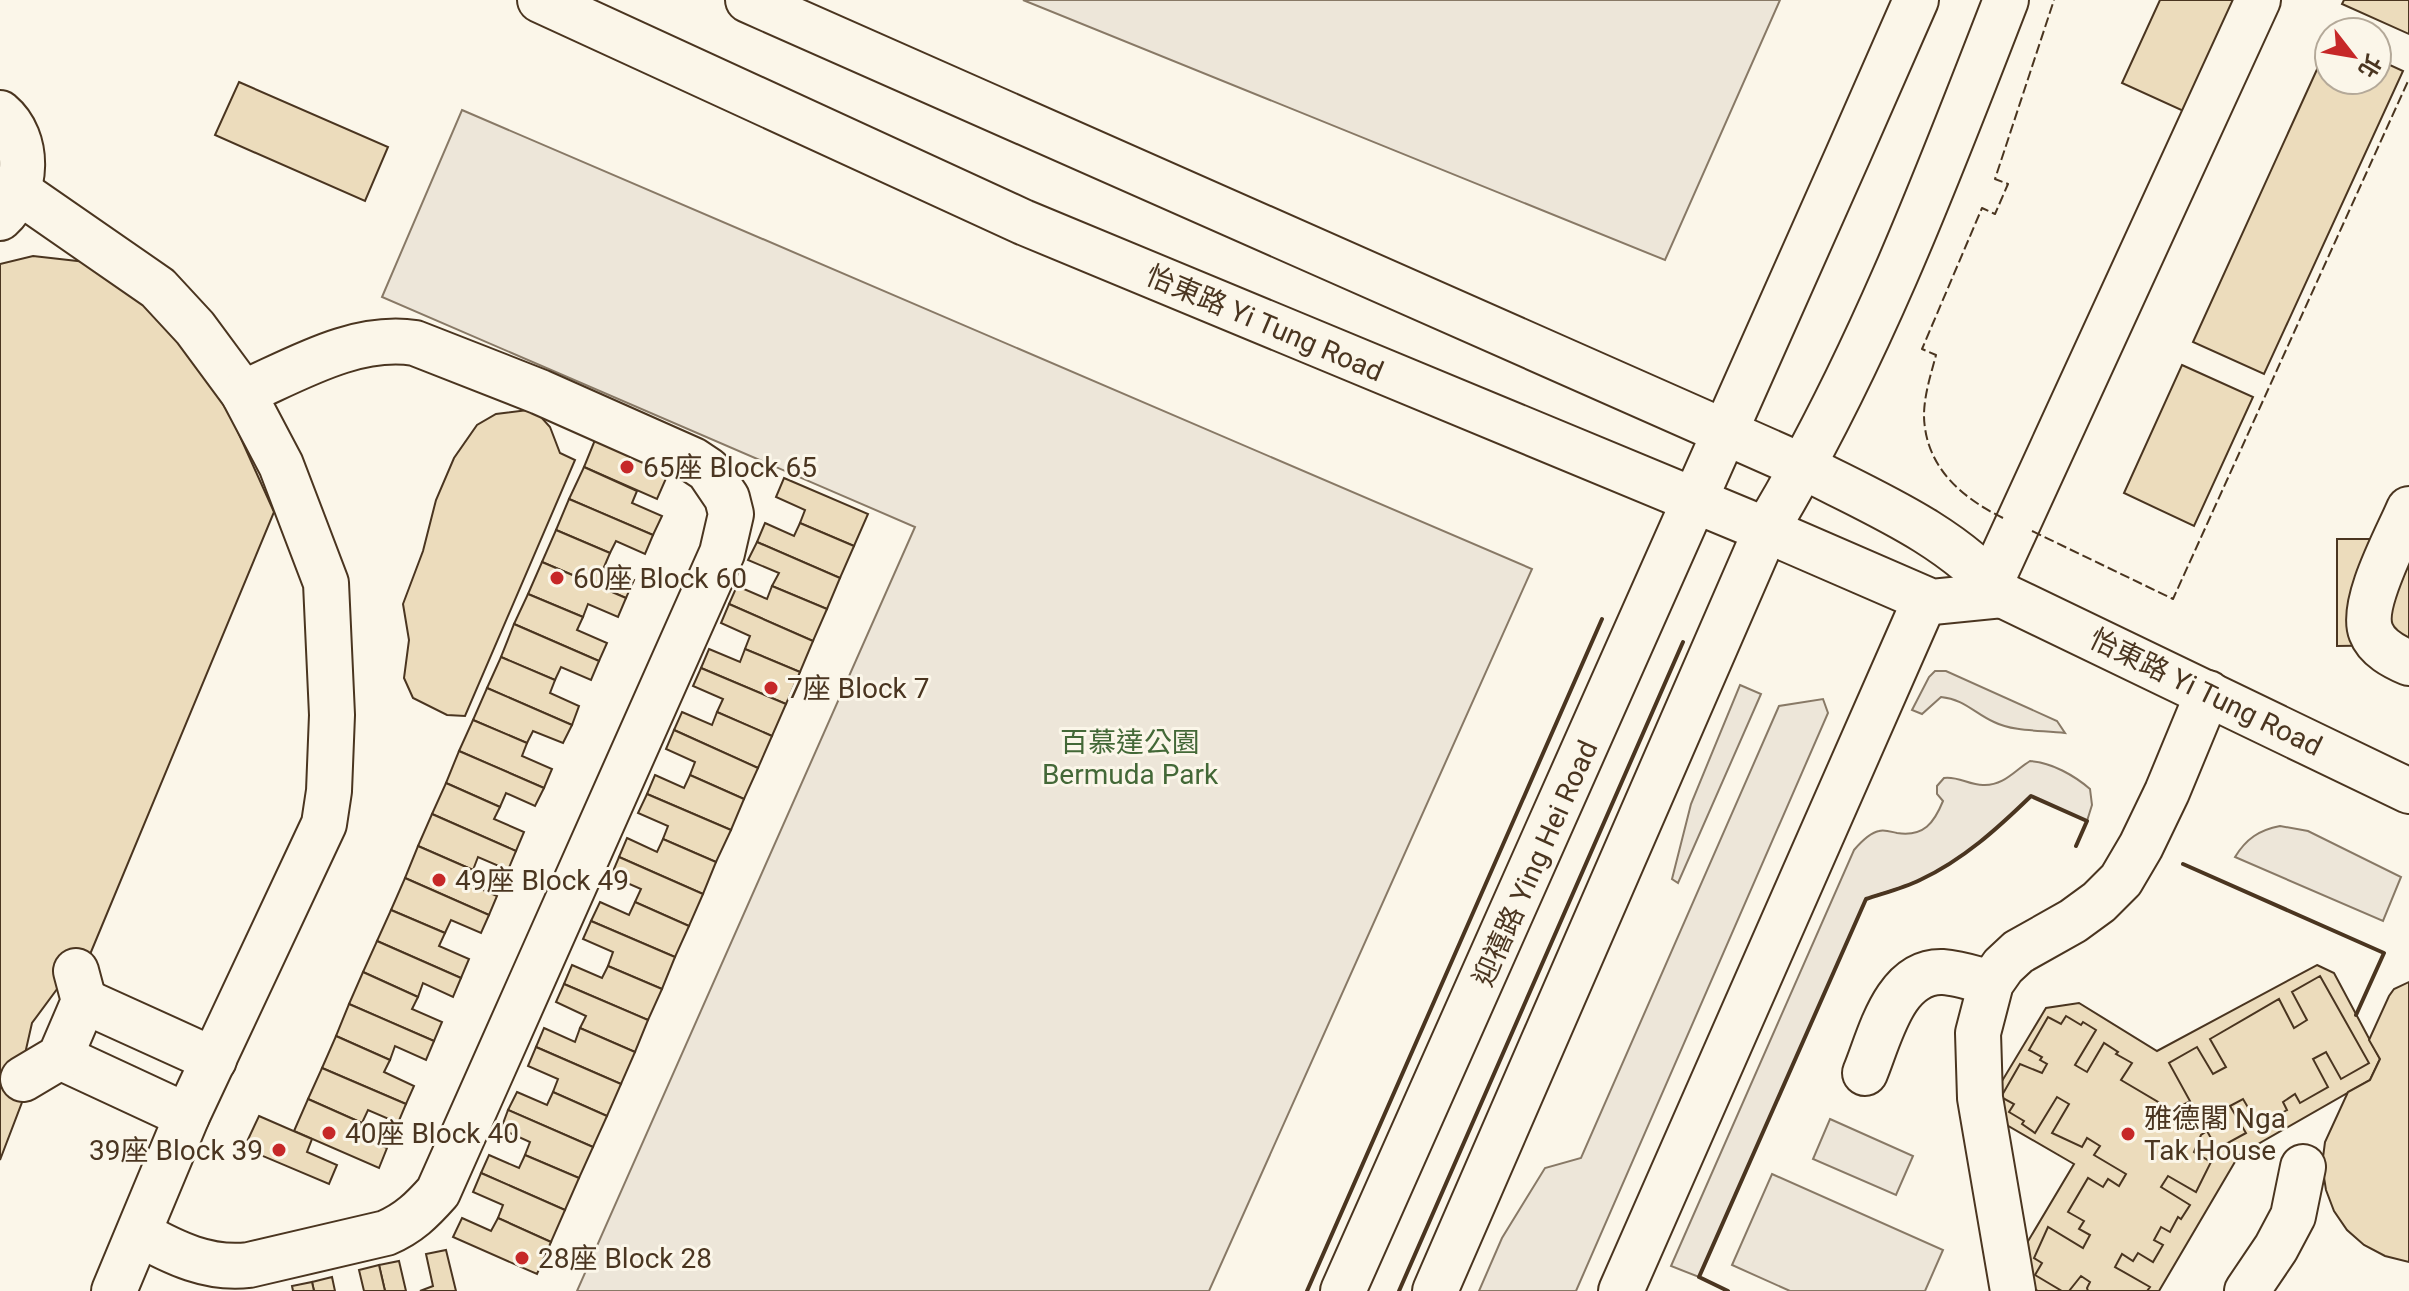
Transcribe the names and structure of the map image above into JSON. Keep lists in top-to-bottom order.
{
  "streets": {
    "main road": ["怡東路 Yi Tung Road", "迎禧路 Ying Hei Road"]
  },
  "crossings": [
    ["怡東路 Yi Tung Road", "迎禧路 Ying Hei Road"]
  ],
  "parks": ["百慕達公園 Bermuda Park"],
  "places": [
    "65座 Block 65",
    "60座 Block 60",
    "7座 Block 7",
    "49座 Block 49",
    "40座 Block 40",
    "雅德閣 Nga Tak House",
    "39座 Block 39",
    "28座 Block 28"
  ],
  "north": "bottom right"
}
